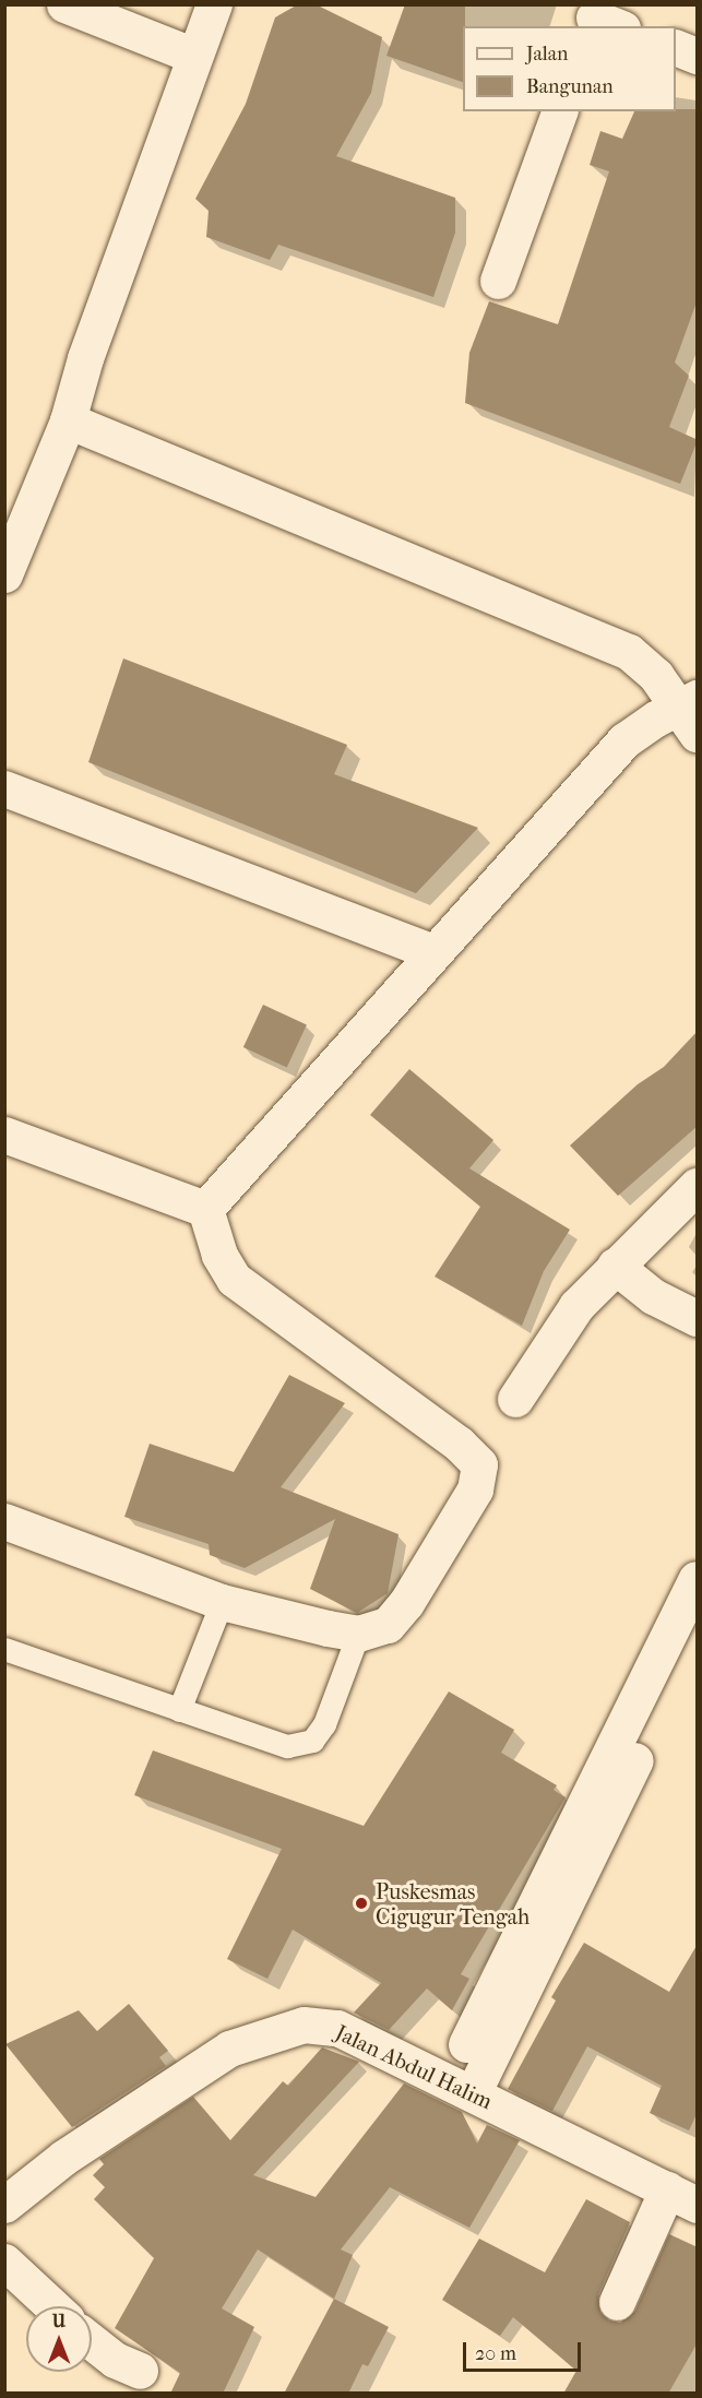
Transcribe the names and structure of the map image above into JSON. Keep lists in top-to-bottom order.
{
  "streets": {
    "street": ["Jalan Abdul Halim"]
  },
  "places": ["Puskesmas Cigugur Tengah"],
  "legend": ["Jalan", "Bangunan"],
  "scale_bar": "20 m",
  "north": "top"
}
